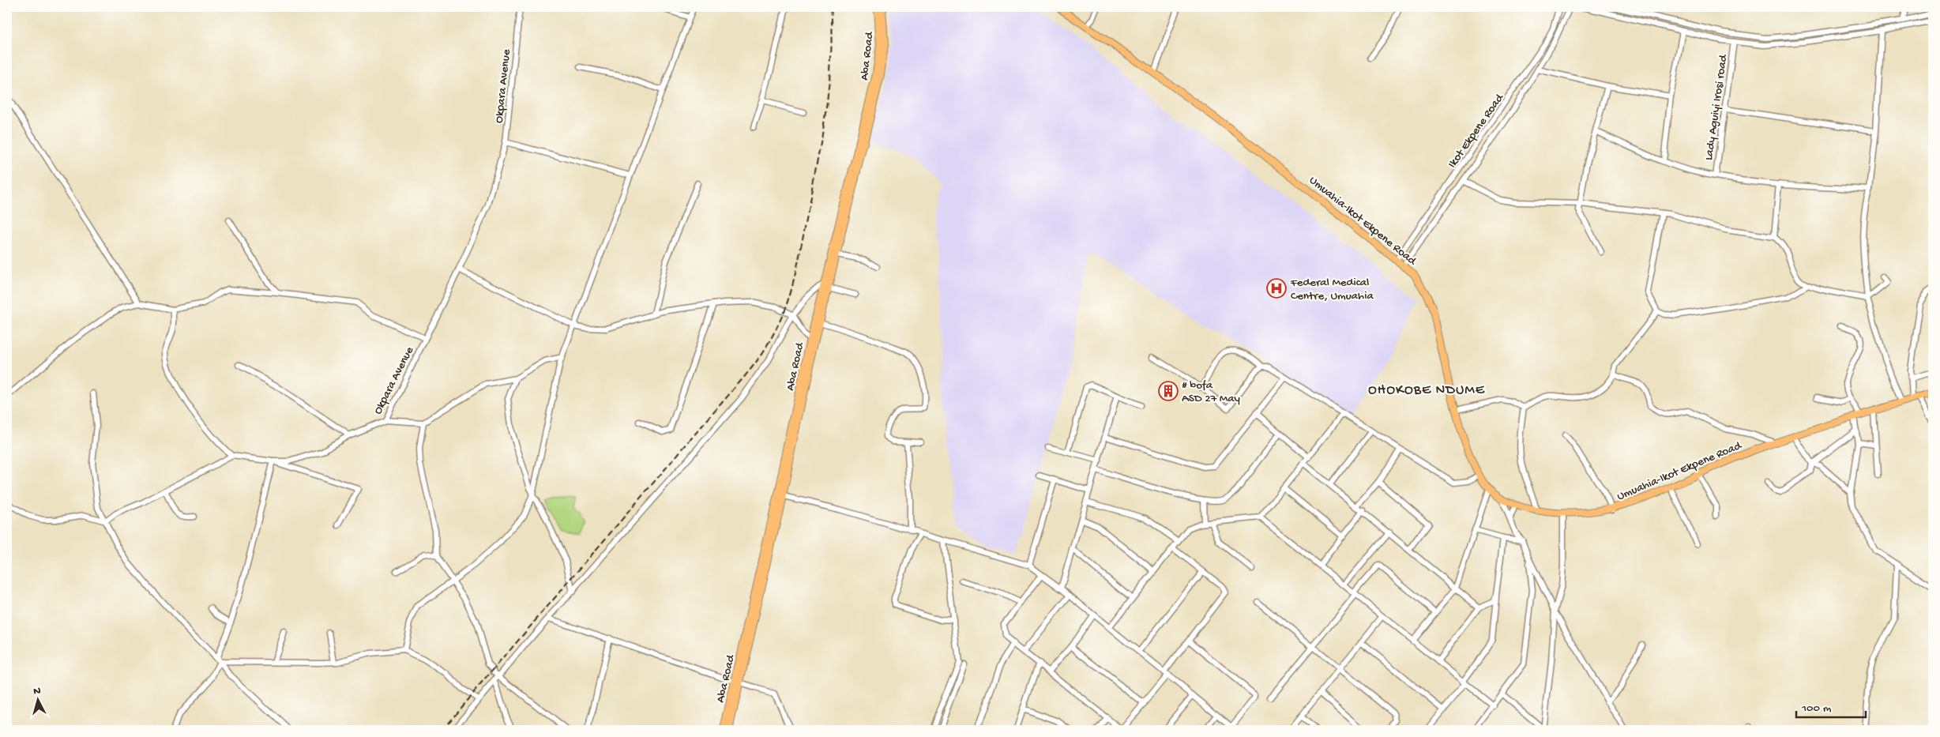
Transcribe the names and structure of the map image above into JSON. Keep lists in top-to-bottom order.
{
  "streets": {
    "main road": ["Aba Road", "Umuahia-Ikot Ekpene Road"],
    "street": ["Okpara Avenue", "Lady Aguiyi Irosi road", "Ikot Ekpene Road"]
  },
  "crossings": [
    ["Ikot Ekpene Road", "Umuahia-Ikot Ekpene Road"]
  ],
  "districts": ["OHOKOBE NDUME"],
  "places": {
    "hospital": ["Federal Medical Centre, Umuahia"],
    "building": ["# bofa ASD 27 May"]
  },
  "scale_bar": "100 m",
  "north": "top"
}
